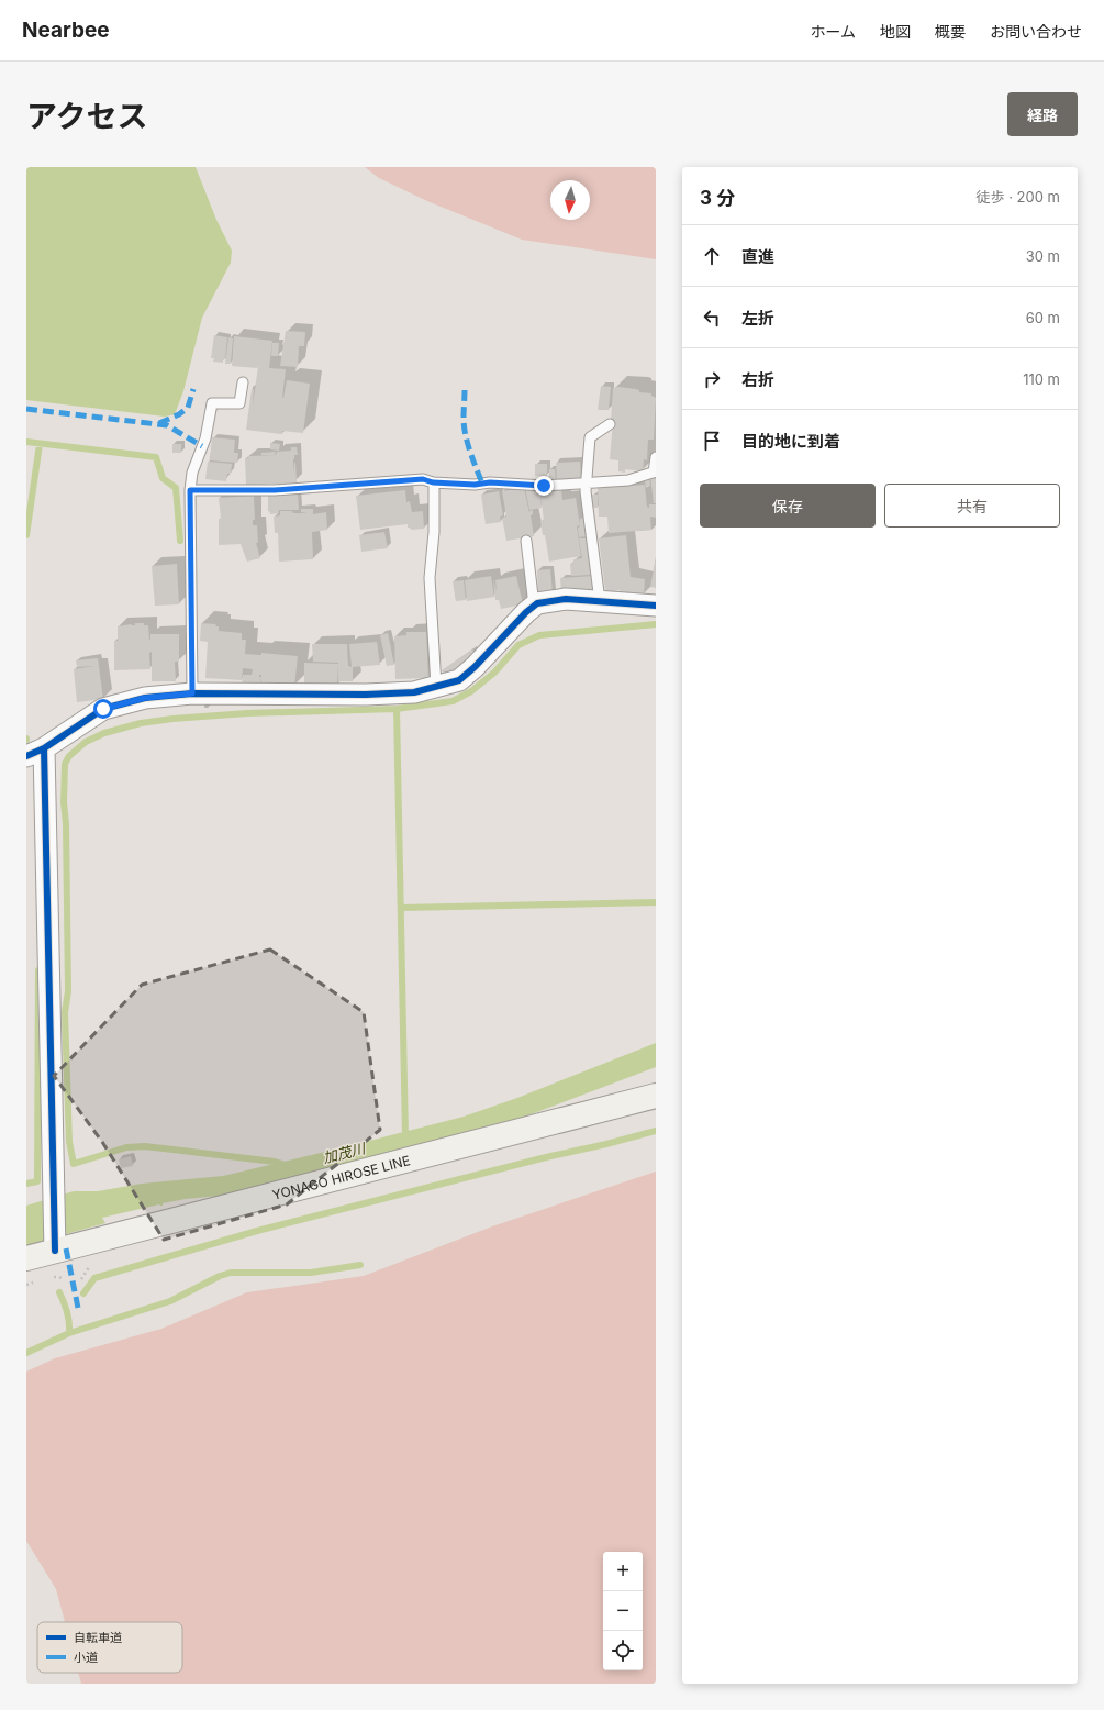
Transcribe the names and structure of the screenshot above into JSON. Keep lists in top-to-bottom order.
{
  "streets": {
    "main road": ["YONAGO HIROSE LINE"]
  },
  "water": ["加茂川"],
  "legend": ["自転車道", "小道"],
  "north": "bottom",
  "page": {
    "header": "Nearbee",
    "nav": [
      "ホーム",
      "地図",
      "概要",
      "お問い合わせ"
    ],
    "title": "アクセス",
    "buttons": [
      "経路",
      ["保存", "共有"]
    ],
    "heading": ["3 分", "徒歩 · 200 m"],
    "list": [
      ["直進", "30 m"],
      ["左折", "60 m"],
      ["右折", "110 m"],
      "目的地に到着"
    ],
    "map_buttons": ["+", "−"]
  }
}
